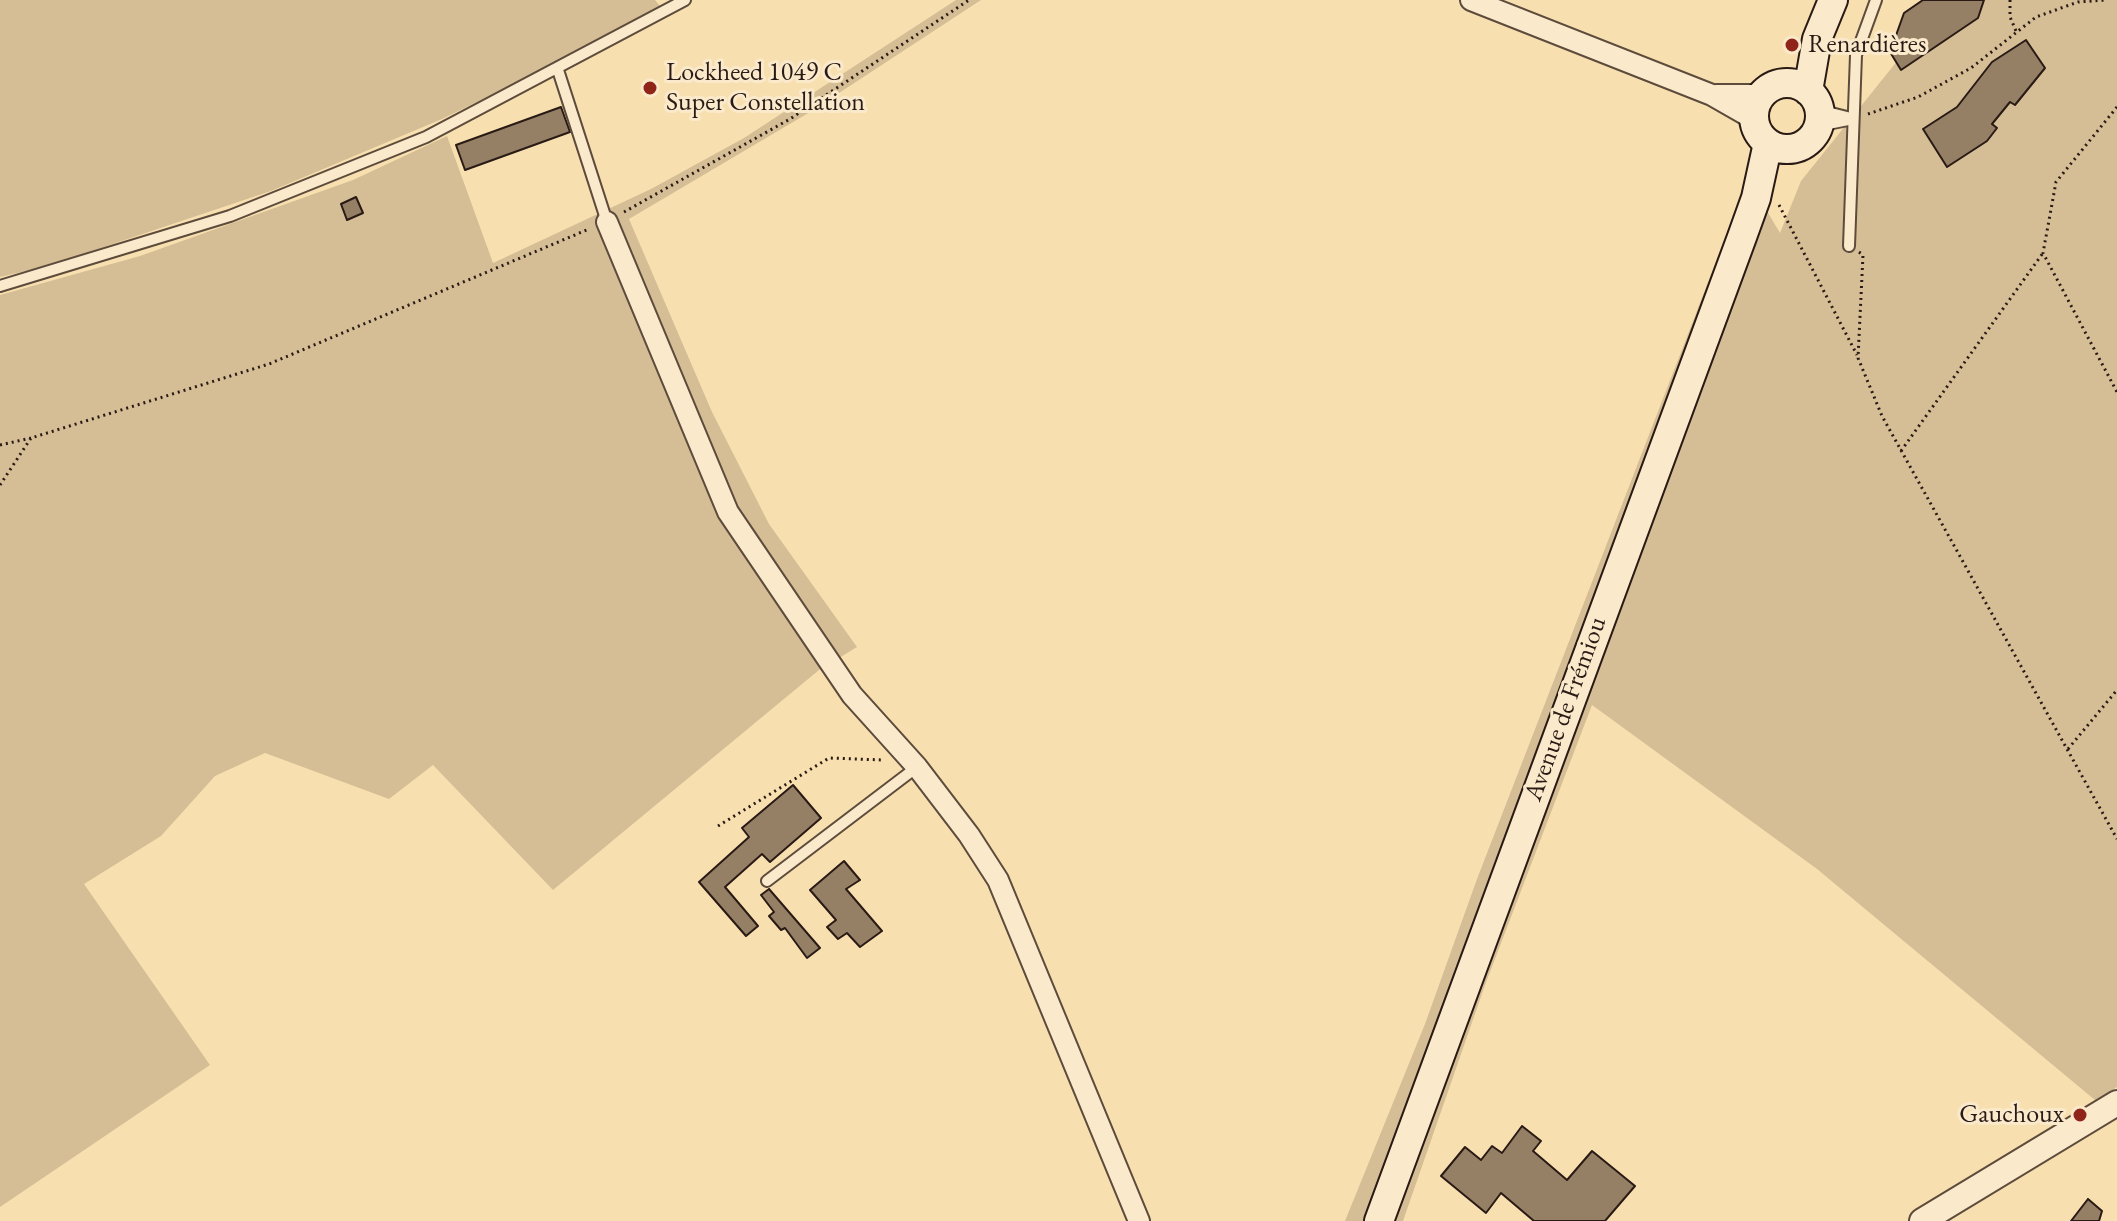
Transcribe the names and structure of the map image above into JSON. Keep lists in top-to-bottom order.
{
  "streets": {
    "main road": ["Avenue de Frémiou"]
  },
  "places": ["Renardières", "Lockheed 1049 C Super Constellation", "Gauchoux"]
}
